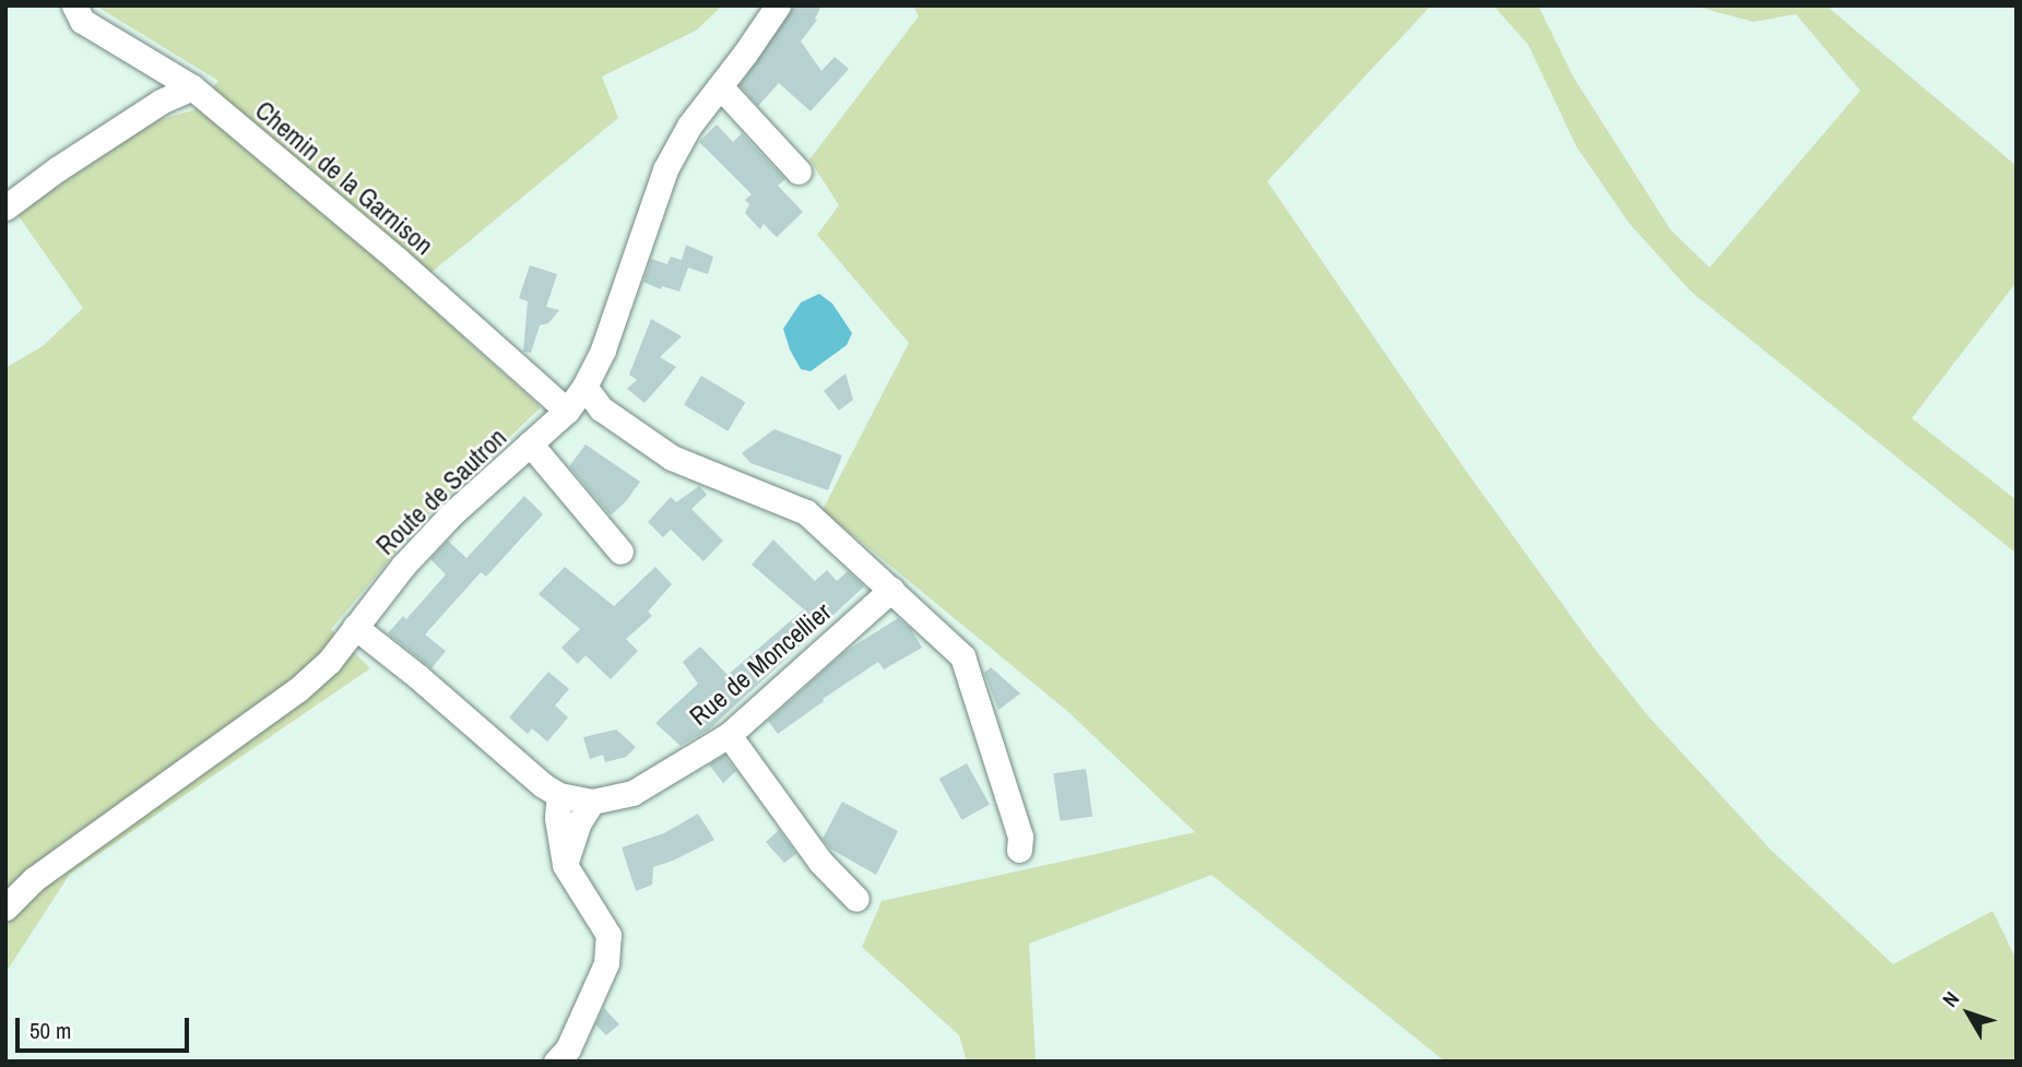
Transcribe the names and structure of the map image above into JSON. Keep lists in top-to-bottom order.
{
  "streets": {
    "street": ["Chemin de la Garnison", "Route de Sautron", "Rue de Moncellier"]
  },
  "crossings": [
    ["Chemin de la Garnison", "Route de Sautron"],
    ["Route de Sautron", "Rue de Moncellier"]
  ],
  "scale_bar": "50 m",
  "north": "top left"
}
